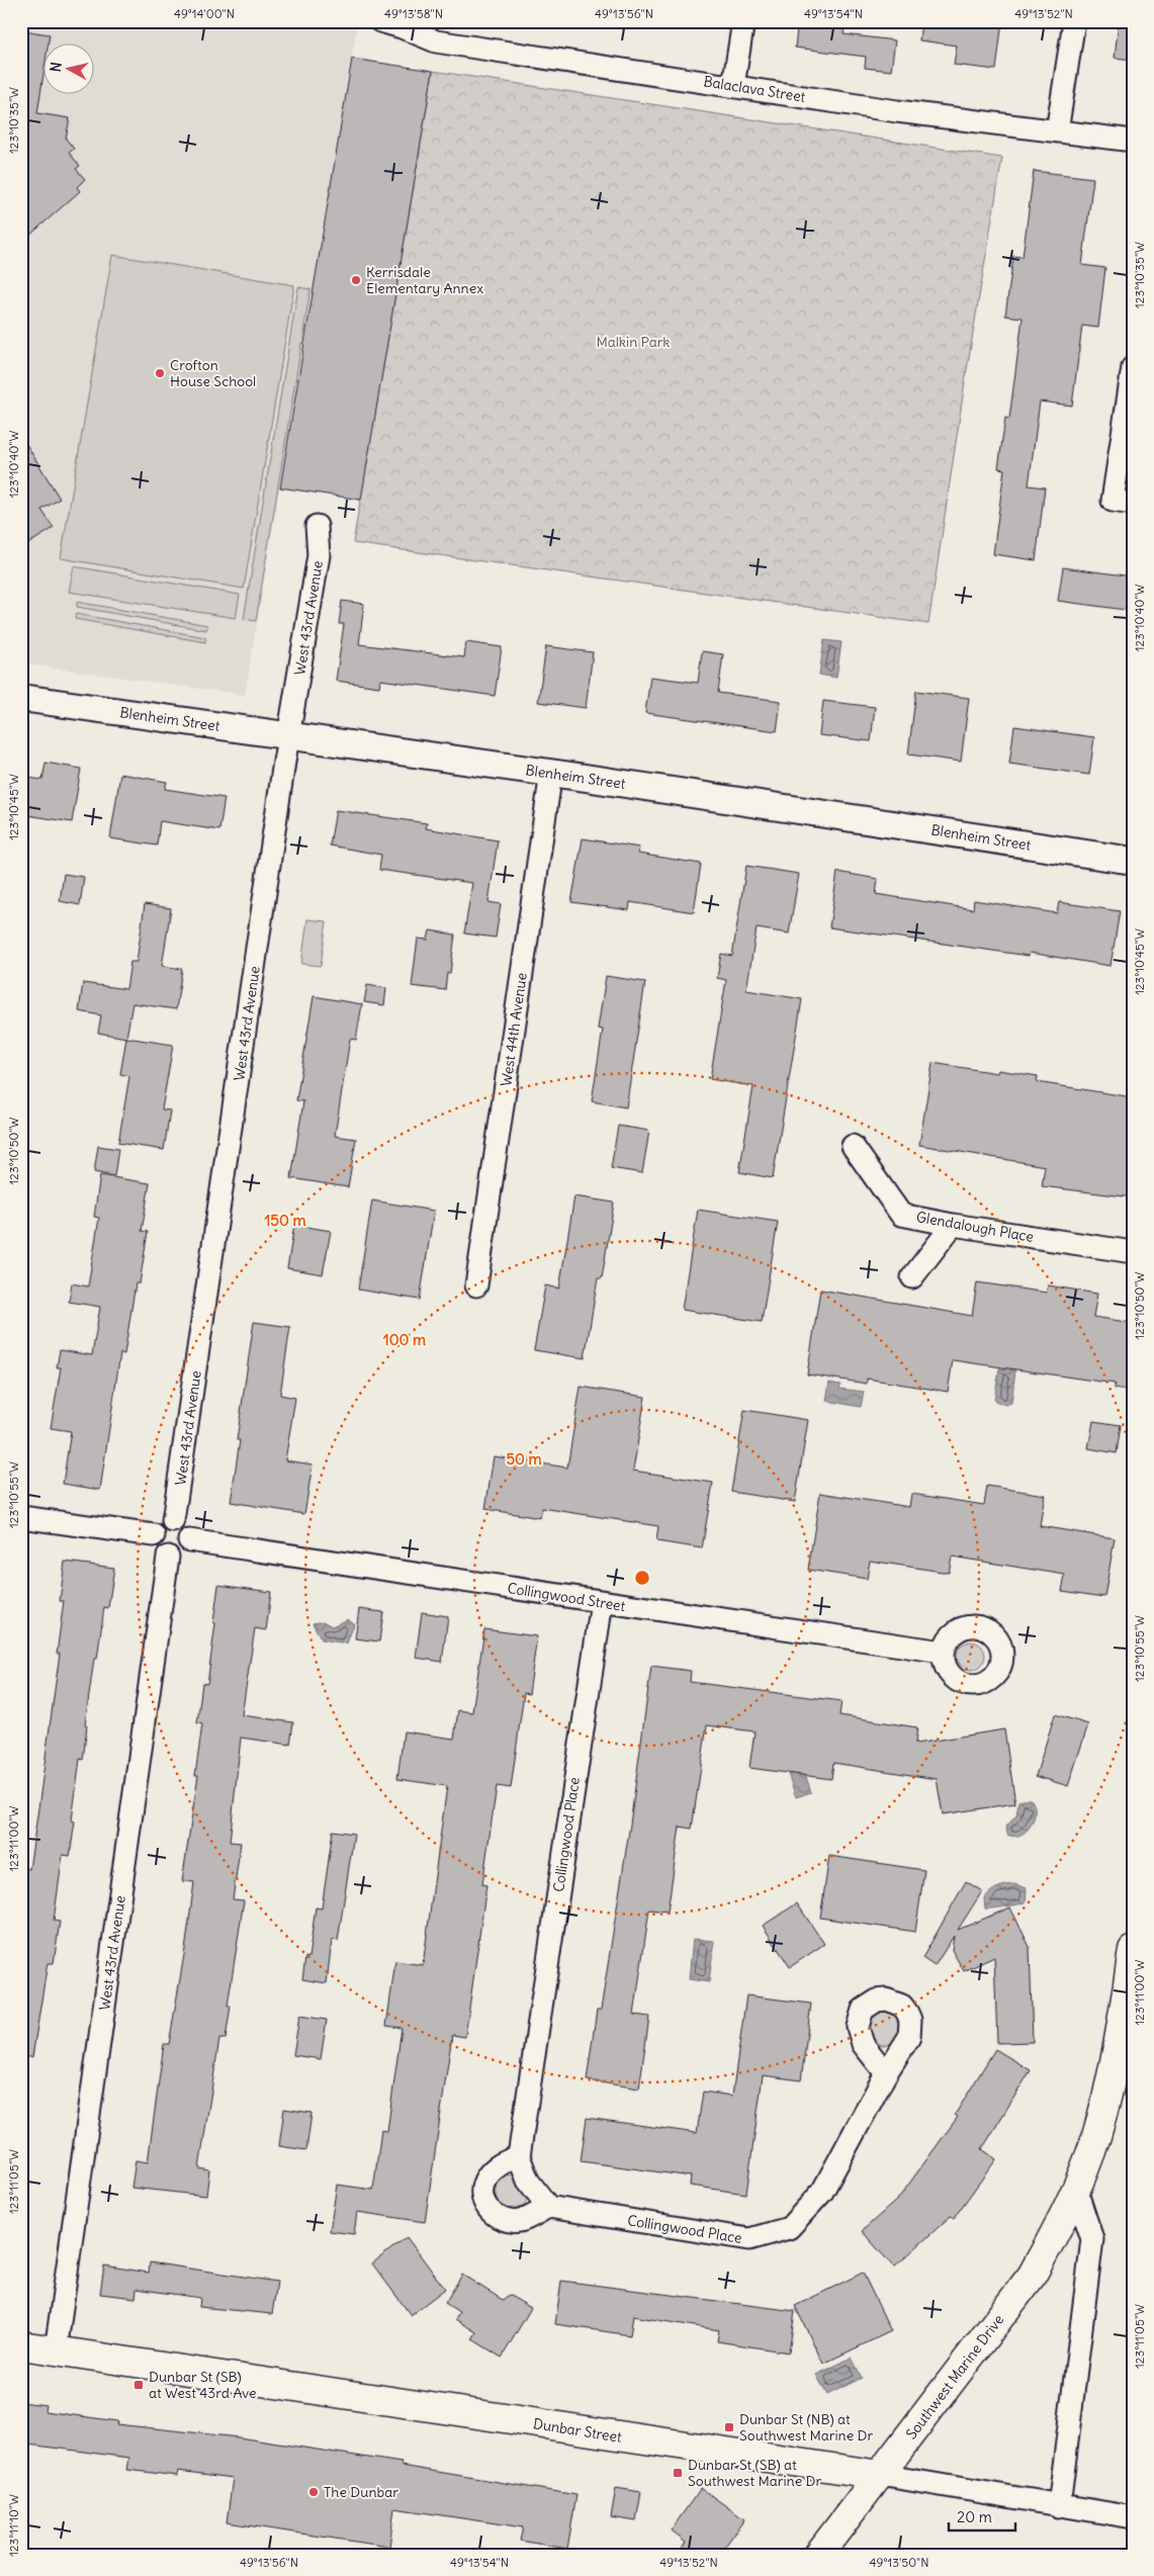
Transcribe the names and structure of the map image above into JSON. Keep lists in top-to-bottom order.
{
  "streets": {
    "main road": ["Southwest Marine Drive", "Dunbar Street"],
    "street": [
      "Balaclava Street",
      "West 43rd Avenue",
      "Blenheim Street",
      "West 44th Avenue",
      "Glendalough Place",
      "Collingwood Street",
      "Collingwood Place"
    ]
  },
  "crossings": [
    ["West 43rd Avenue", "Blenheim Street"],
    ["West 43rd Avenue", "Collingwood Street"],
    ["West 43rd Avenue", "Dunbar Street"],
    ["Blenheim Street", "West 44th Avenue"],
    ["Collingwood Street", "Collingwood Place"],
    ["Southwest Marine Drive", "Dunbar Street"]
  ],
  "parks": ["Malkin Park"],
  "places": {
    "other": ["Kerrisdale Elementary Annex", "Crofton House School", "The Dunbar"],
    "transit": ["Dunbar St (SB) at West 43rd Ave", "Dunbar St (NB) at Southwest Marine Dr", "Dunbar St (SB) at Southwest Marine Dr"]
  },
  "scale_bar": "20 m",
  "north": "left",
  "coordinates": [
    "49°14'00\"N",
    "49°13'58\"N",
    "49°13'56\"N",
    "49°13'54\"N",
    "49°13'52\"N",
    "123°10'35\"W",
    "123°10'40\"W",
    "123°10'45\"W",
    "123°10'50\"W",
    "123°10'55\"W",
    "123°11'00\"W",
    "123°11'05\"W",
    "123°11'10\"W",
    "49°13'50\"N"
  ],
  "rings": ["150 m", "100 m", "50 m"]
}
